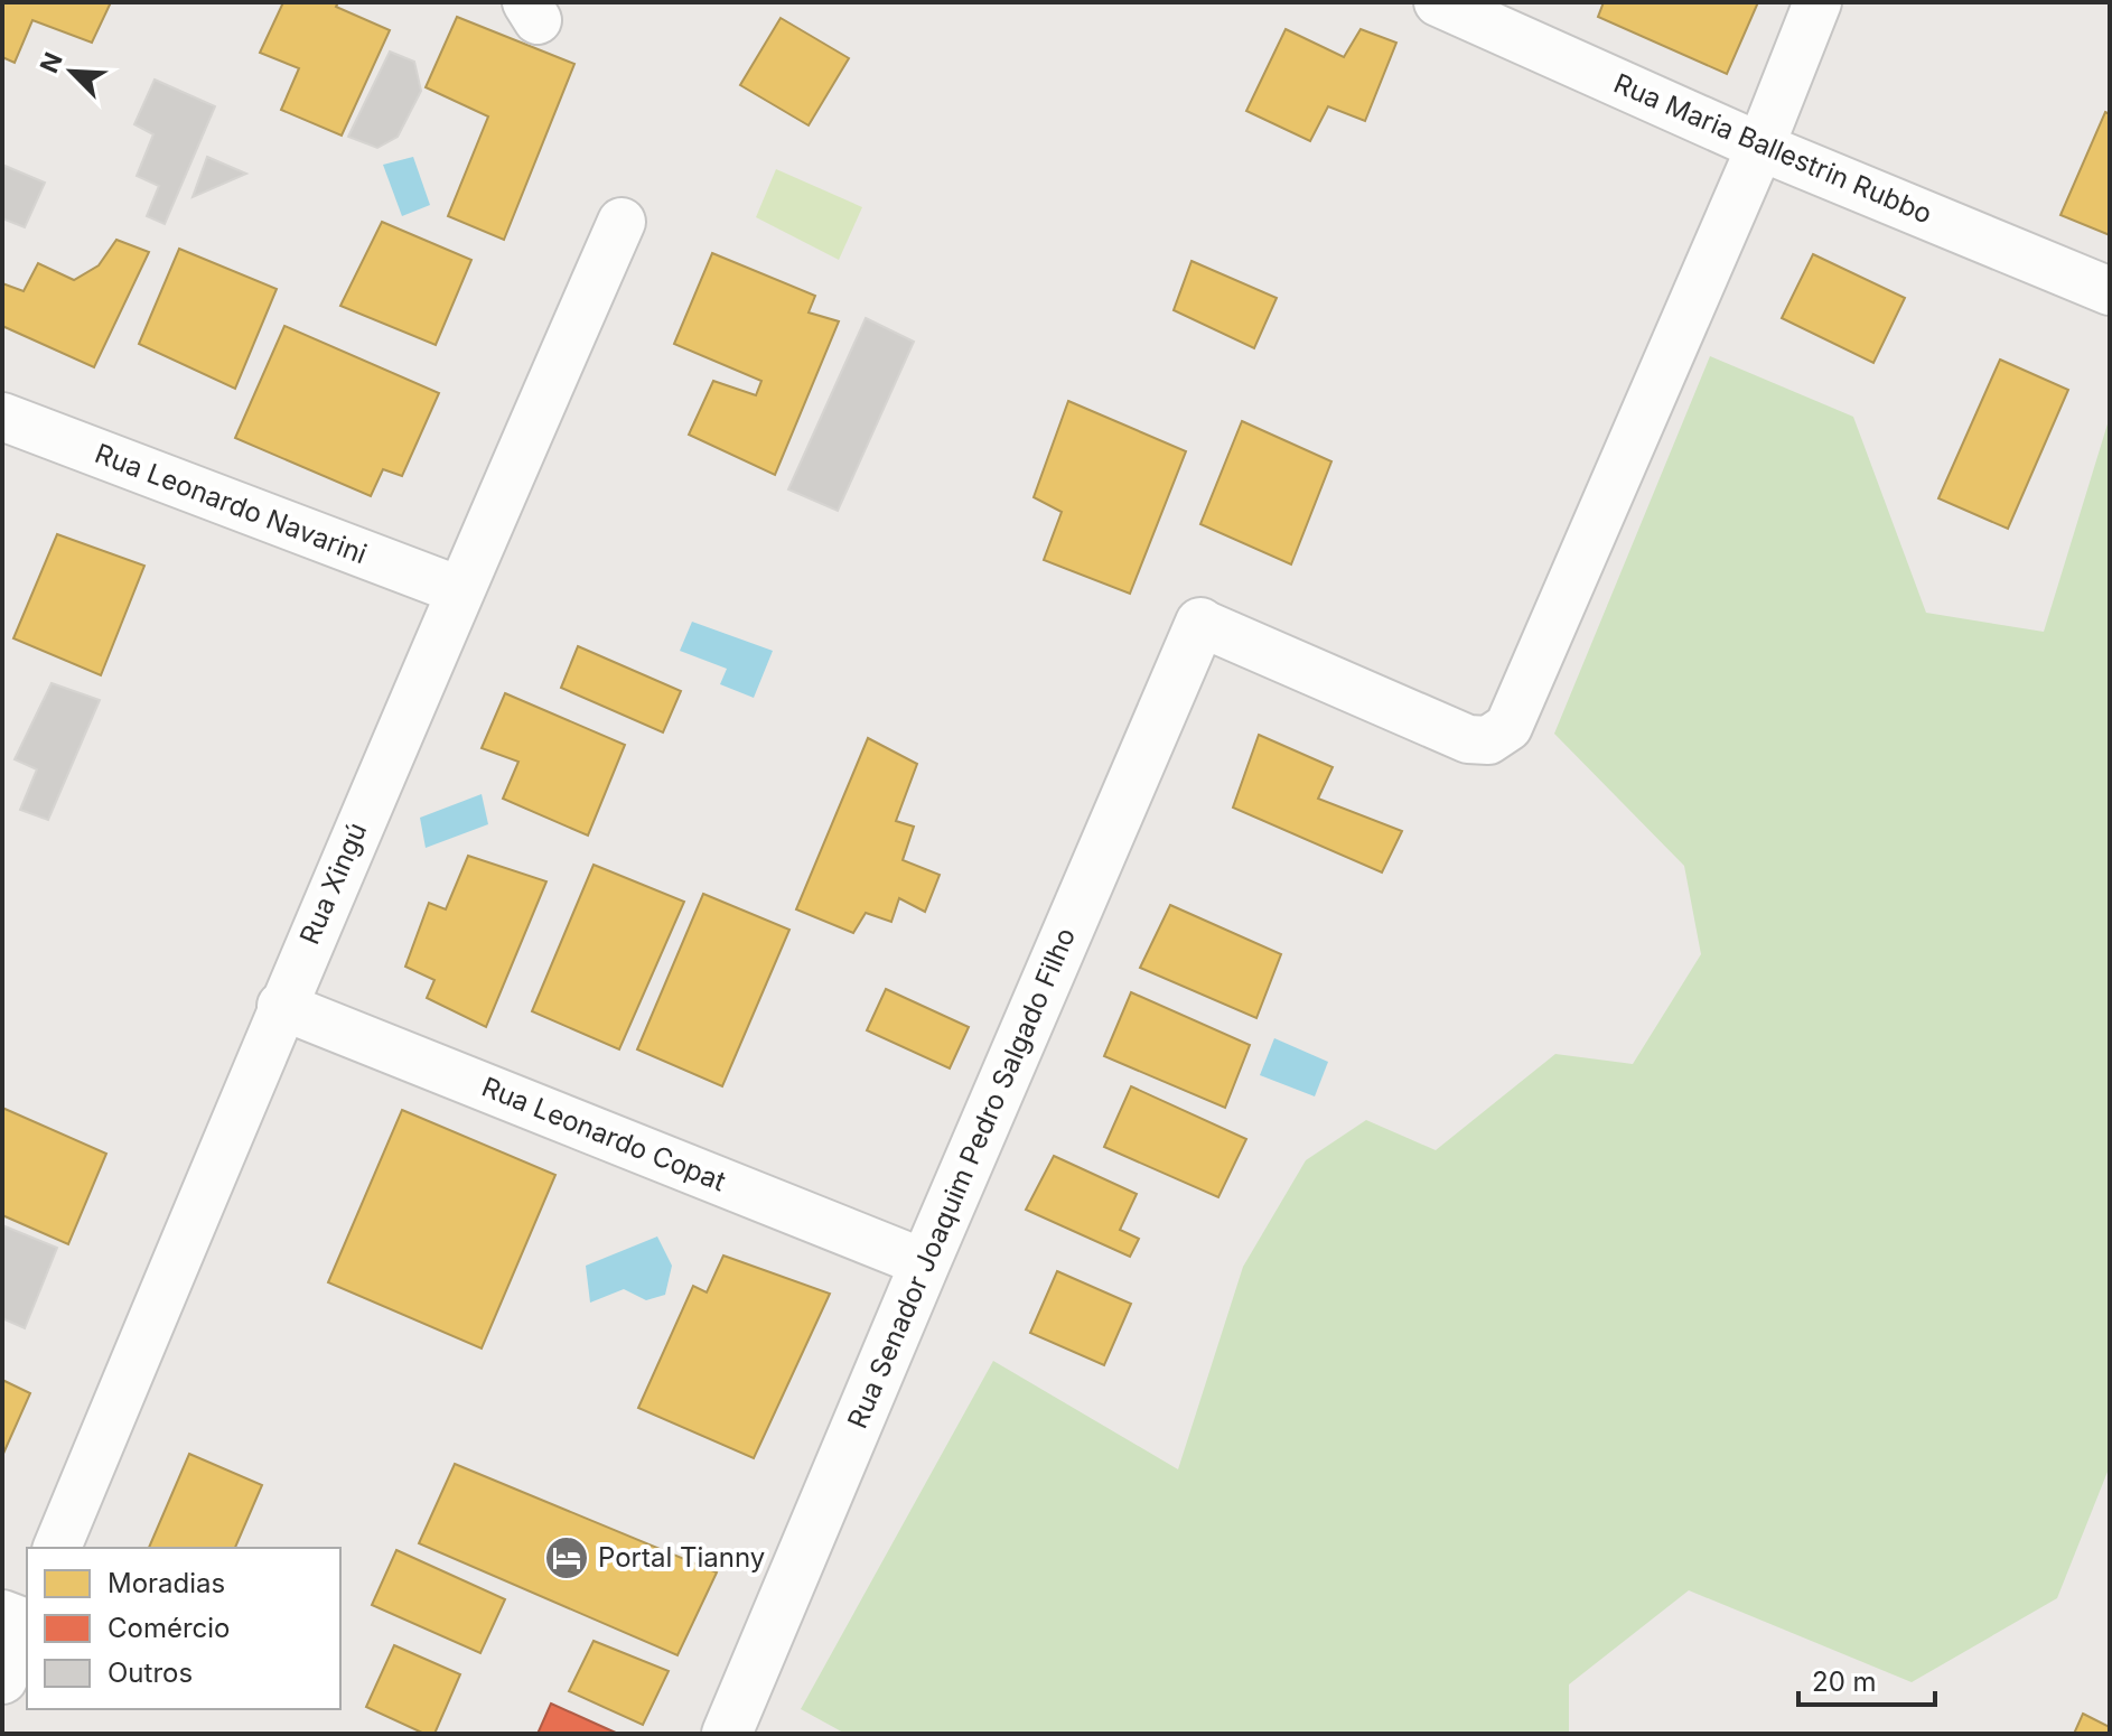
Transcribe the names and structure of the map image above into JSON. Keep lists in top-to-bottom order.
{
  "streets": {
    "street": [
      "Rua Maria Ballestrin Rubbo",
      "Rua Leonardo Navarini",
      "Rua Xingú",
      "Rua Leonardo Copat",
      "Rua Senador Joaquim Pedro Salgado Filho"
    ]
  },
  "crossings": [
    ["Rua Leonardo Navarini", "Rua Xingú"],
    ["Rua Xingú", "Rua Leonardo Copat"],
    ["Rua Leonardo Copat", "Rua Senador Joaquim Pedro Salgado Filho"]
  ],
  "places": {
    "hotel": ["Portal Tianny"]
  },
  "legend": ["Moradias", "Comércio", "Outros"],
  "scale_bar": "20 m",
  "north": "top left"
}
